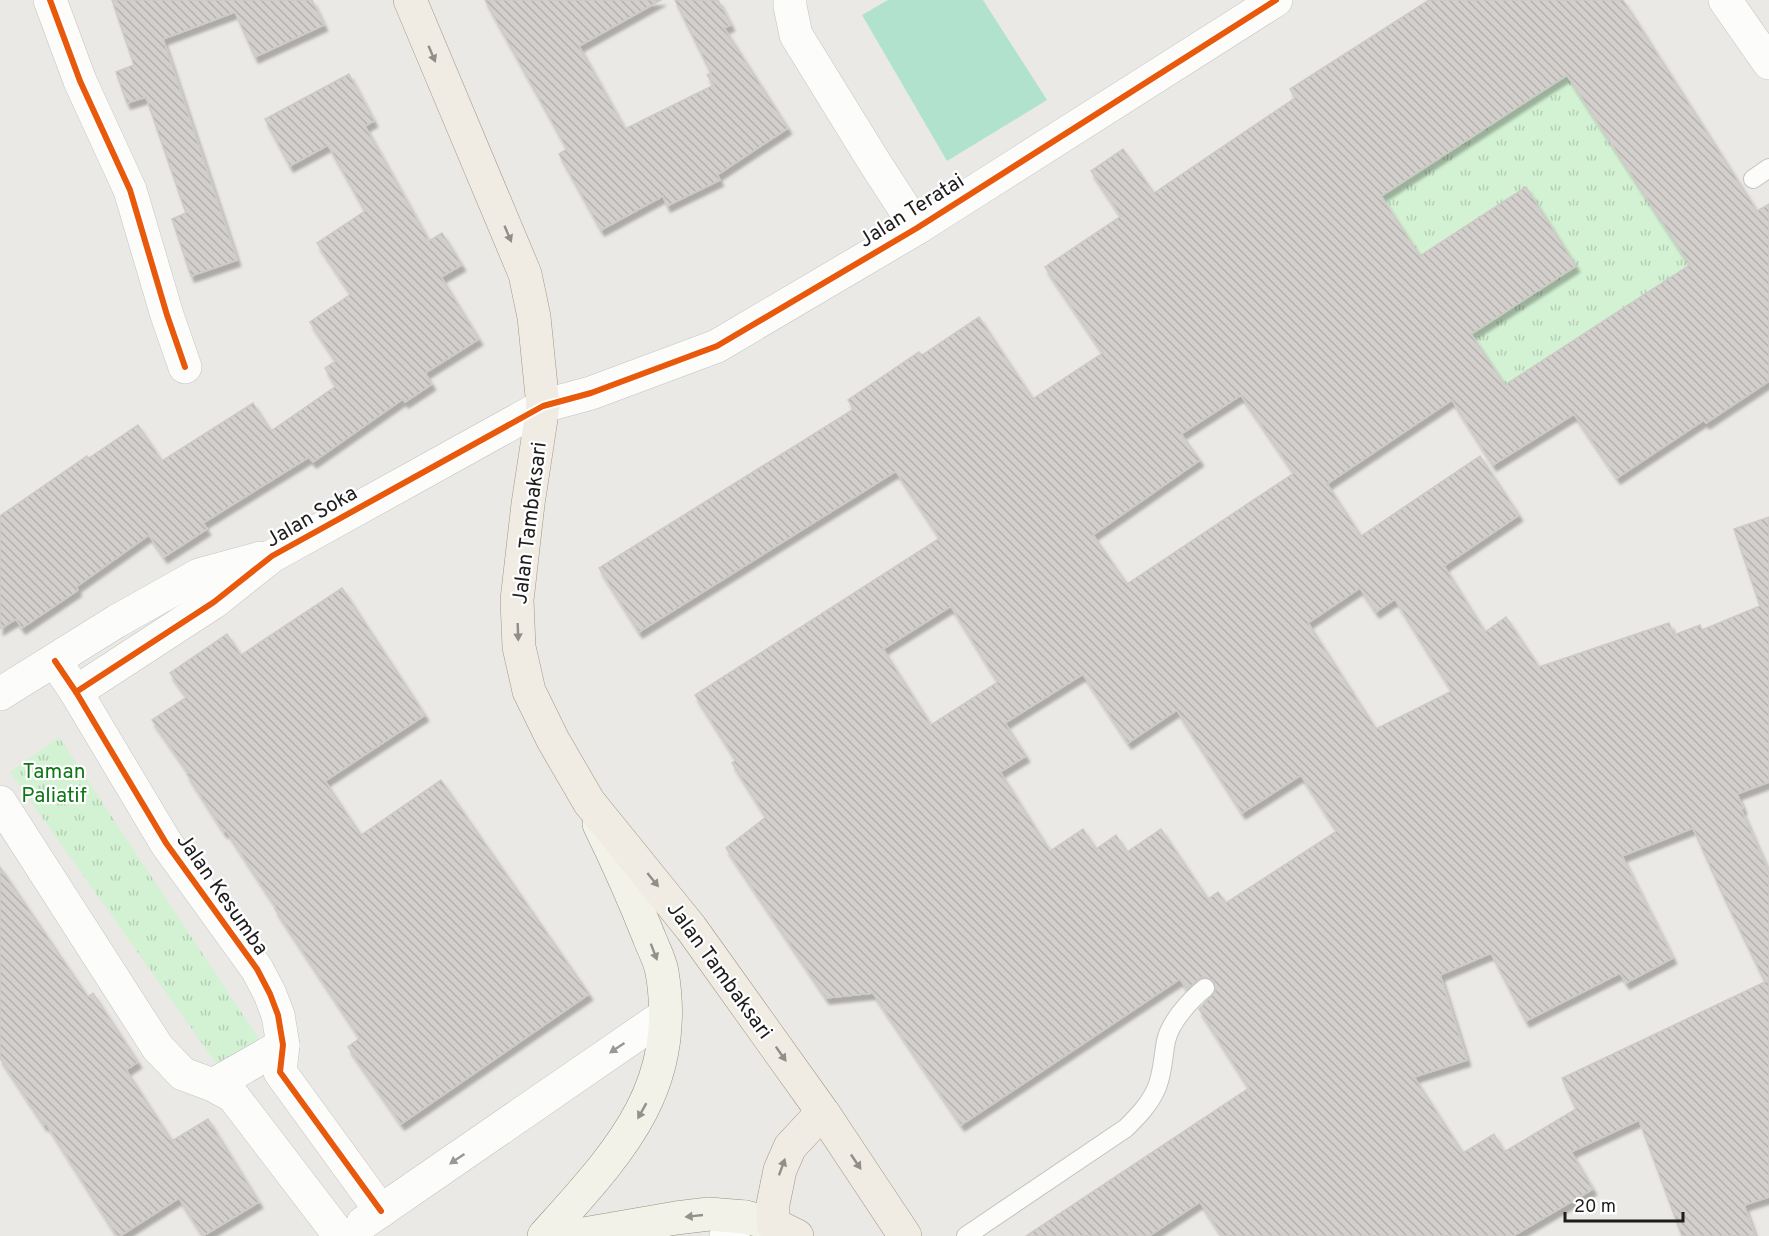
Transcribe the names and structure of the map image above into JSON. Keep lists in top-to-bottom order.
{
  "streets": {
    "main road": ["Jalan Tambaksari"],
    "street": ["Jalan Teratai", "Jalan Soka", "Jalan Kesumba"]
  },
  "crossings": [
    ["Jalan Teratai", "Jalan Soka"],
    ["Jalan Teratai", "Jalan Tambaksari"],
    ["Jalan Soka", "Jalan Tambaksari"],
    ["Jalan Soka", "Jalan Kesumba"]
  ],
  "one_way": ["Jalan Tambaksari"],
  "parks": ["Taman Paliatif"],
  "scale_bar": "20 m"
}
